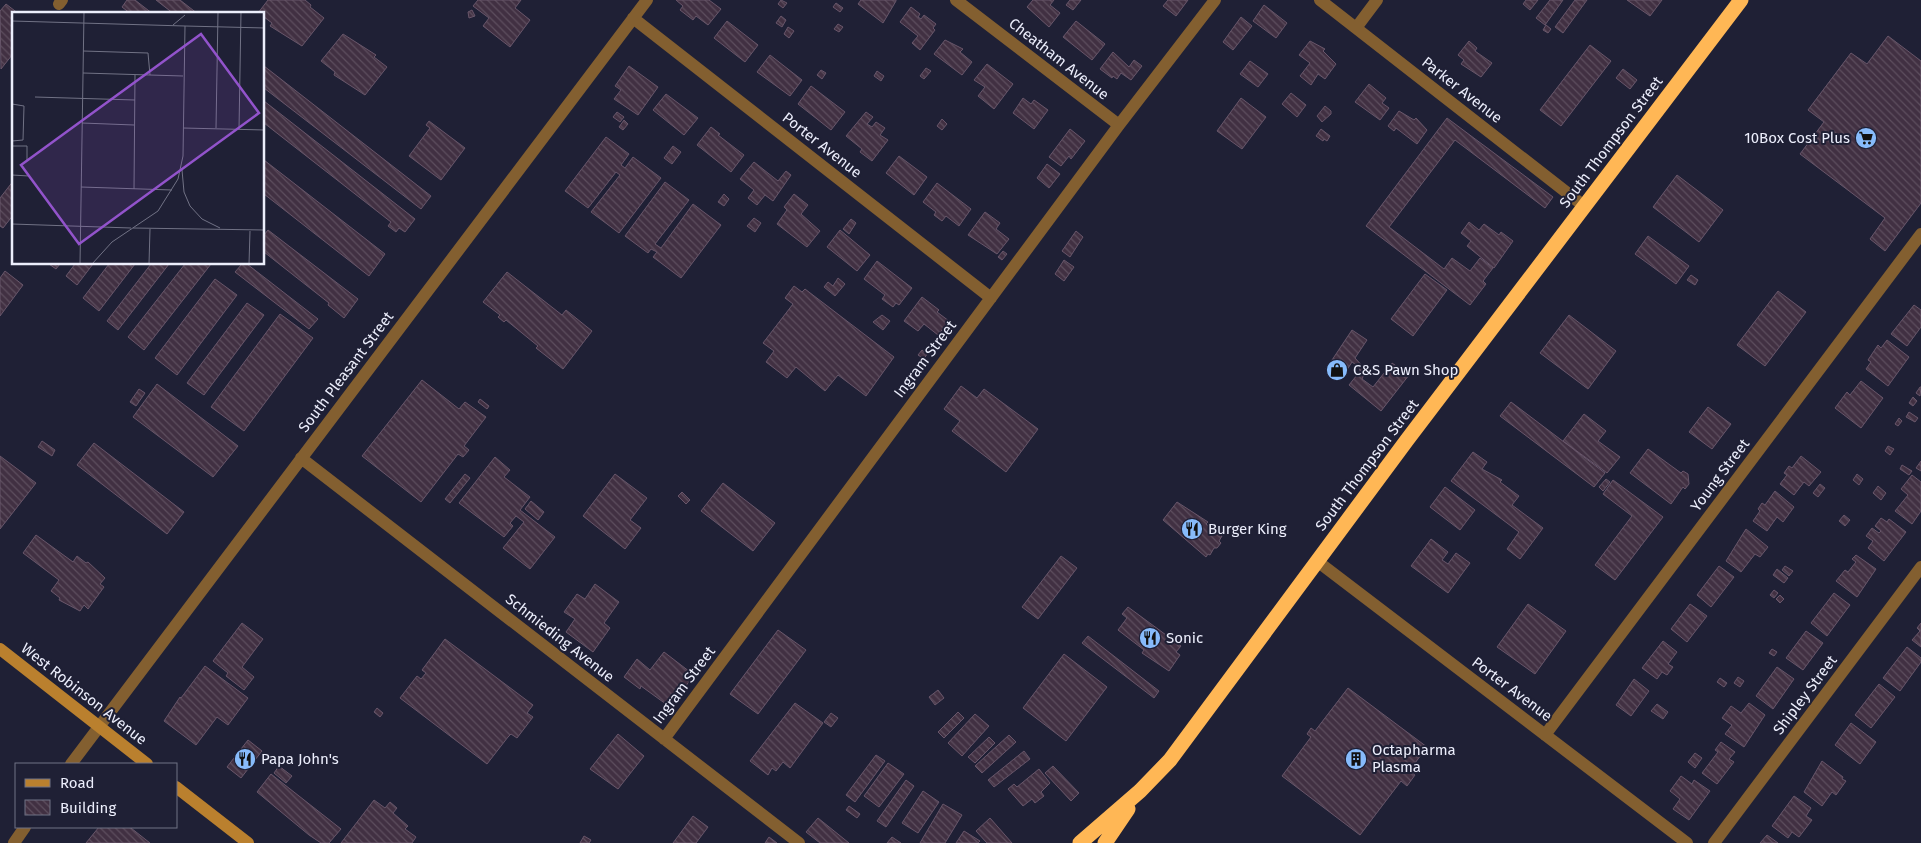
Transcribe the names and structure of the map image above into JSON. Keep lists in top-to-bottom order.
{
  "streets": {
    "highway": ["South Thompson Street"],
    "street": [
      "Cheatham Avenue",
      "Parker Avenue",
      "Porter Avenue",
      "Ingram Street",
      "South Pleasant Street",
      "Young Street",
      "Schmieding Avenue",
      "West Robinson Avenue",
      "Shipley Street"
    ]
  },
  "crossings": [
    ["Cheatham Avenue", "Ingram Street"],
    ["Parker Avenue", "South Thompson Street"],
    ["South Thompson Street", "Porter Avenue"],
    ["Porter Avenue", "Ingram Street"],
    ["Porter Avenue", "South Pleasant Street"],
    ["Porter Avenue", "Young Street"],
    ["Ingram Street", "Schmieding Avenue"],
    ["South Pleasant Street", "Schmieding Avenue"],
    ["South Pleasant Street", "West Robinson Avenue"]
  ],
  "places": {
    "supermarket": ["10Box Cost Plus"],
    "shop": ["C&S Pawn Shop"],
    "restaurant": ["Burger King", "Sonic", "Papa John's"],
    "building": ["Octapharma Plasma"]
  },
  "legend": ["Road", "Building"]
}
